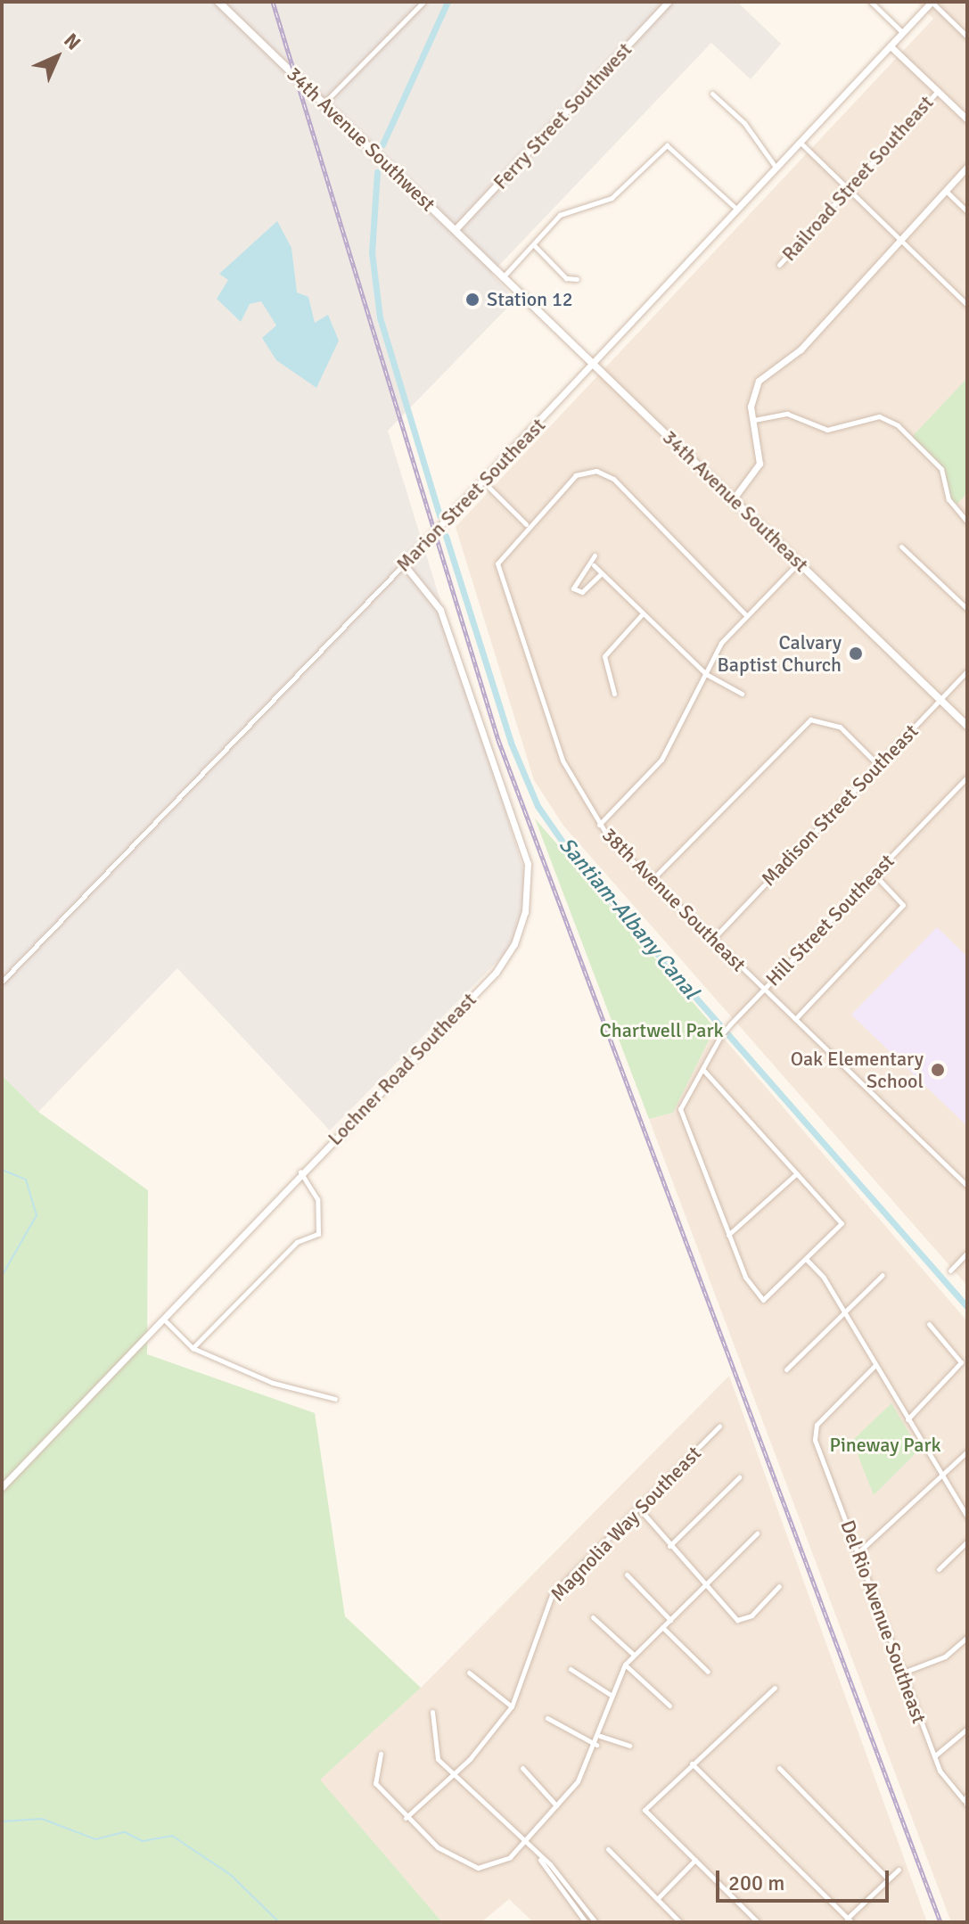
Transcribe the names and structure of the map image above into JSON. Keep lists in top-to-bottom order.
{
  "streets": {
    "main road": ["34th Avenue Southwest", "34th Avenue Southeast"],
    "street": [
      "Ferry Street Southwest",
      "Railroad Street Southeast",
      "Marion Street Southeast",
      "Madison Street Southeast",
      "38th Avenue Southeast",
      "Hill Street Southeast",
      "Lochner Road Southeast",
      "Magnolia Way Southeast",
      "Del Rio Avenue Southeast"
    ]
  },
  "crossings": [
    ["Ferry Street Southwest", "34th Avenue Southwest"],
    ["34th Avenue Southwest", "34th Avenue Southeast"],
    ["Marion Street Southeast", "34th Avenue Southeast"],
    ["Marion Street Southeast", "Lochner Road Southeast"],
    ["34th Avenue Southeast", "Madison Street Southeast"],
    ["Madison Street Southeast", "38th Avenue Southeast"],
    ["38th Avenue Southeast", "Hill Street Southeast"]
  ],
  "water": ["Santiam-Albany Canal"],
  "parks": ["Chartwell Park", "Pineway Park"],
  "places": ["Station 12", "Calvary Baptist Church", "Oak Elementary School"],
  "scale_bar": "200 m",
  "north": "top right"
}
